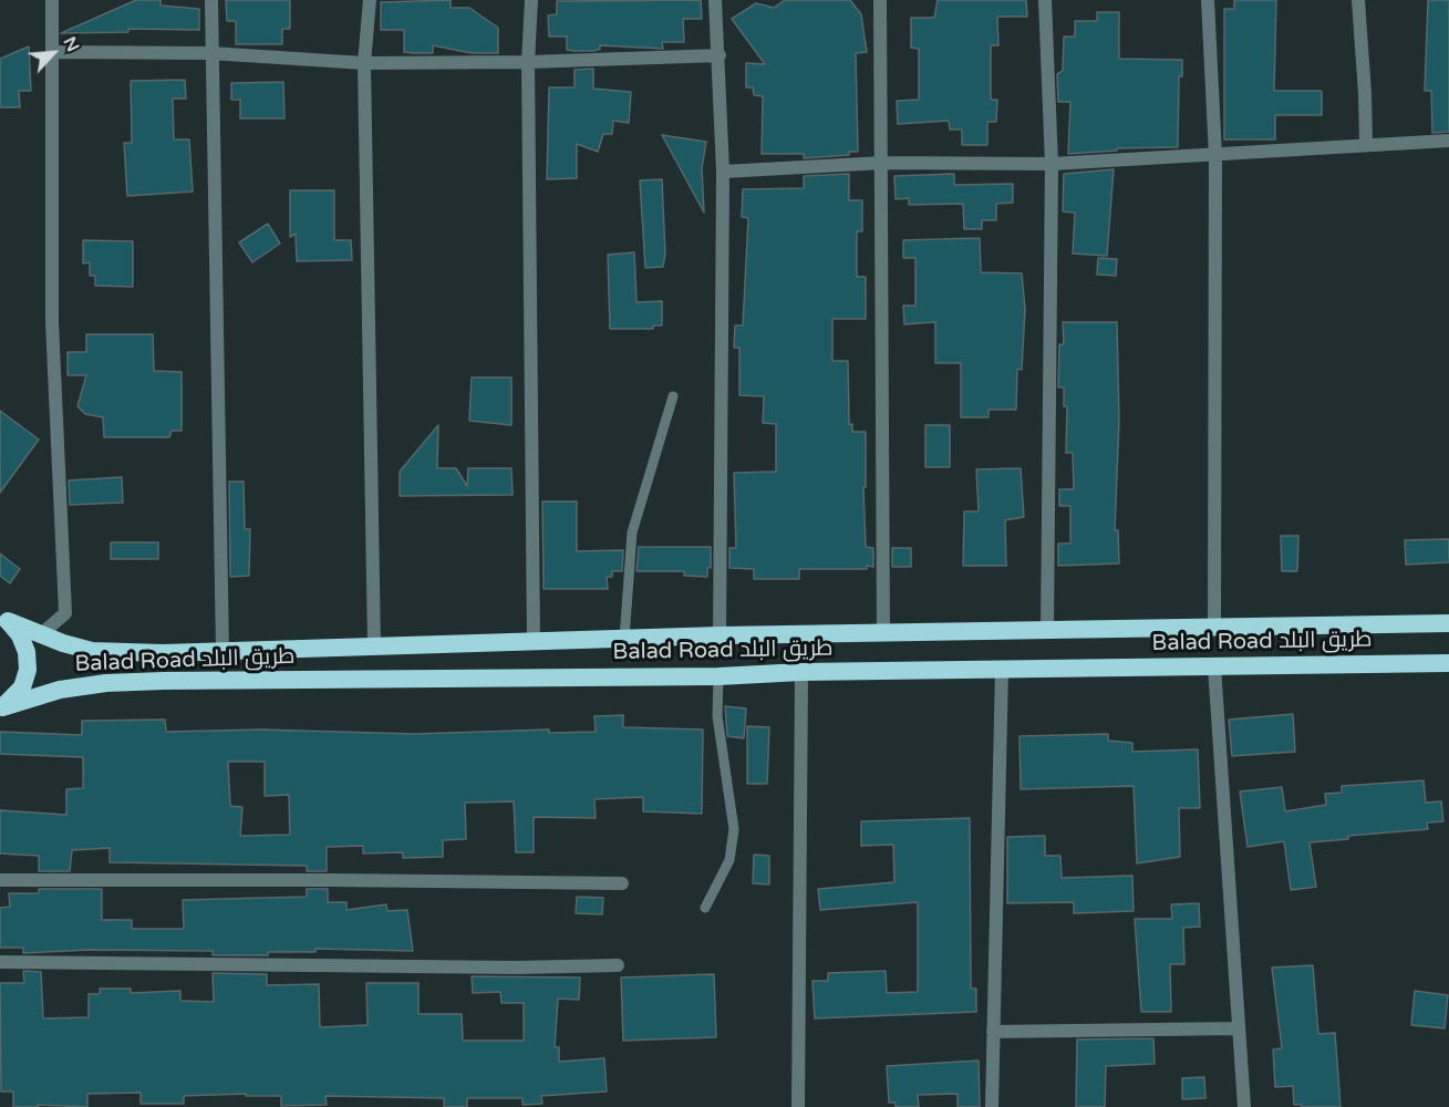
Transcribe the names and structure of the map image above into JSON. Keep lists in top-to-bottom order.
{
  "streets": {
    "highway": ["Balad Road طريق البلد"]
  },
  "north": "top right"
}
